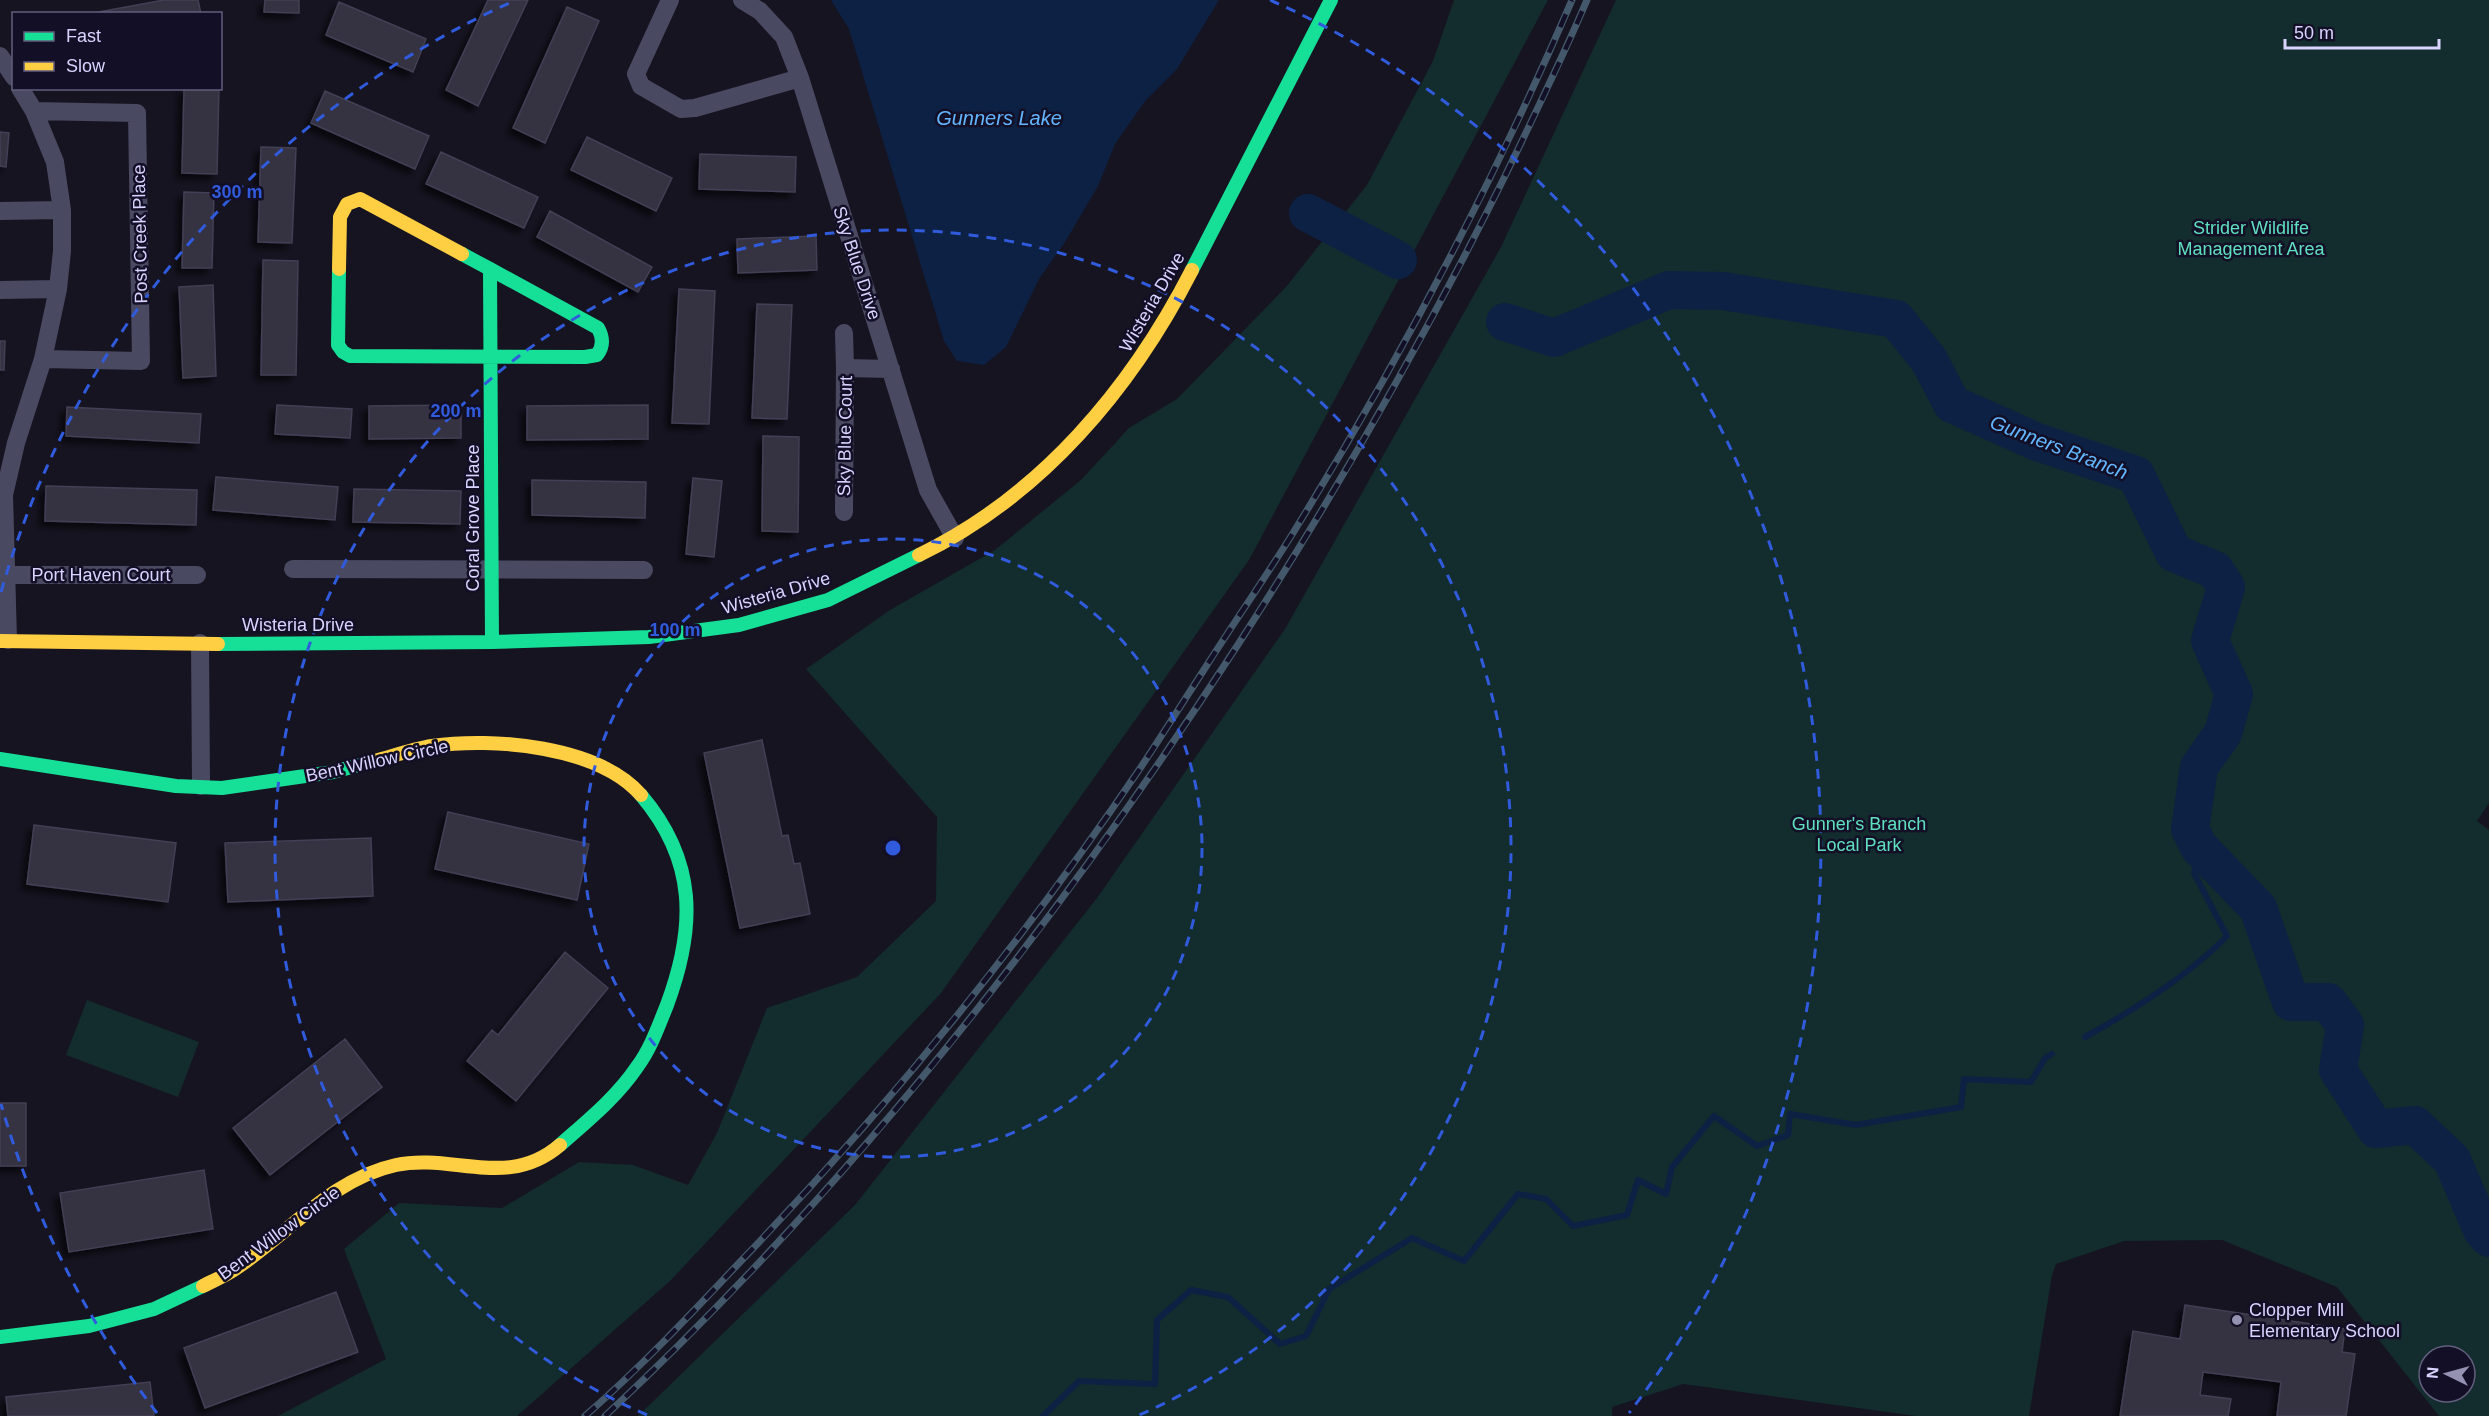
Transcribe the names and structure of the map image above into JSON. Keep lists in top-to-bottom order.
{
  "streets": {
    "street": [
      "Post Creek Place",
      "Sky Blue Drive",
      "Wisteria Drive",
      "Sky Blue Court",
      "Coral Grove Place",
      "Port Haven Court",
      "Bent Willow Circle"
    ]
  },
  "crossings": [
    ["Sky Blue Drive", "Wisteria Drive"],
    ["Sky Blue Drive", "Sky Blue Court"],
    ["Wisteria Drive", "Coral Grove Place"]
  ],
  "water": ["Gunners Lake", "Gunners Branch"],
  "parks": ["Strider Wildlife Management Area", "Gunner's Branch Local Park"],
  "places": ["Clopper Mill Elementary School"],
  "legend": ["Fast", "Slow"],
  "scale_bar": "50 m",
  "north": "left",
  "rings": ["300 m", "200 m", "100 m"]
}
